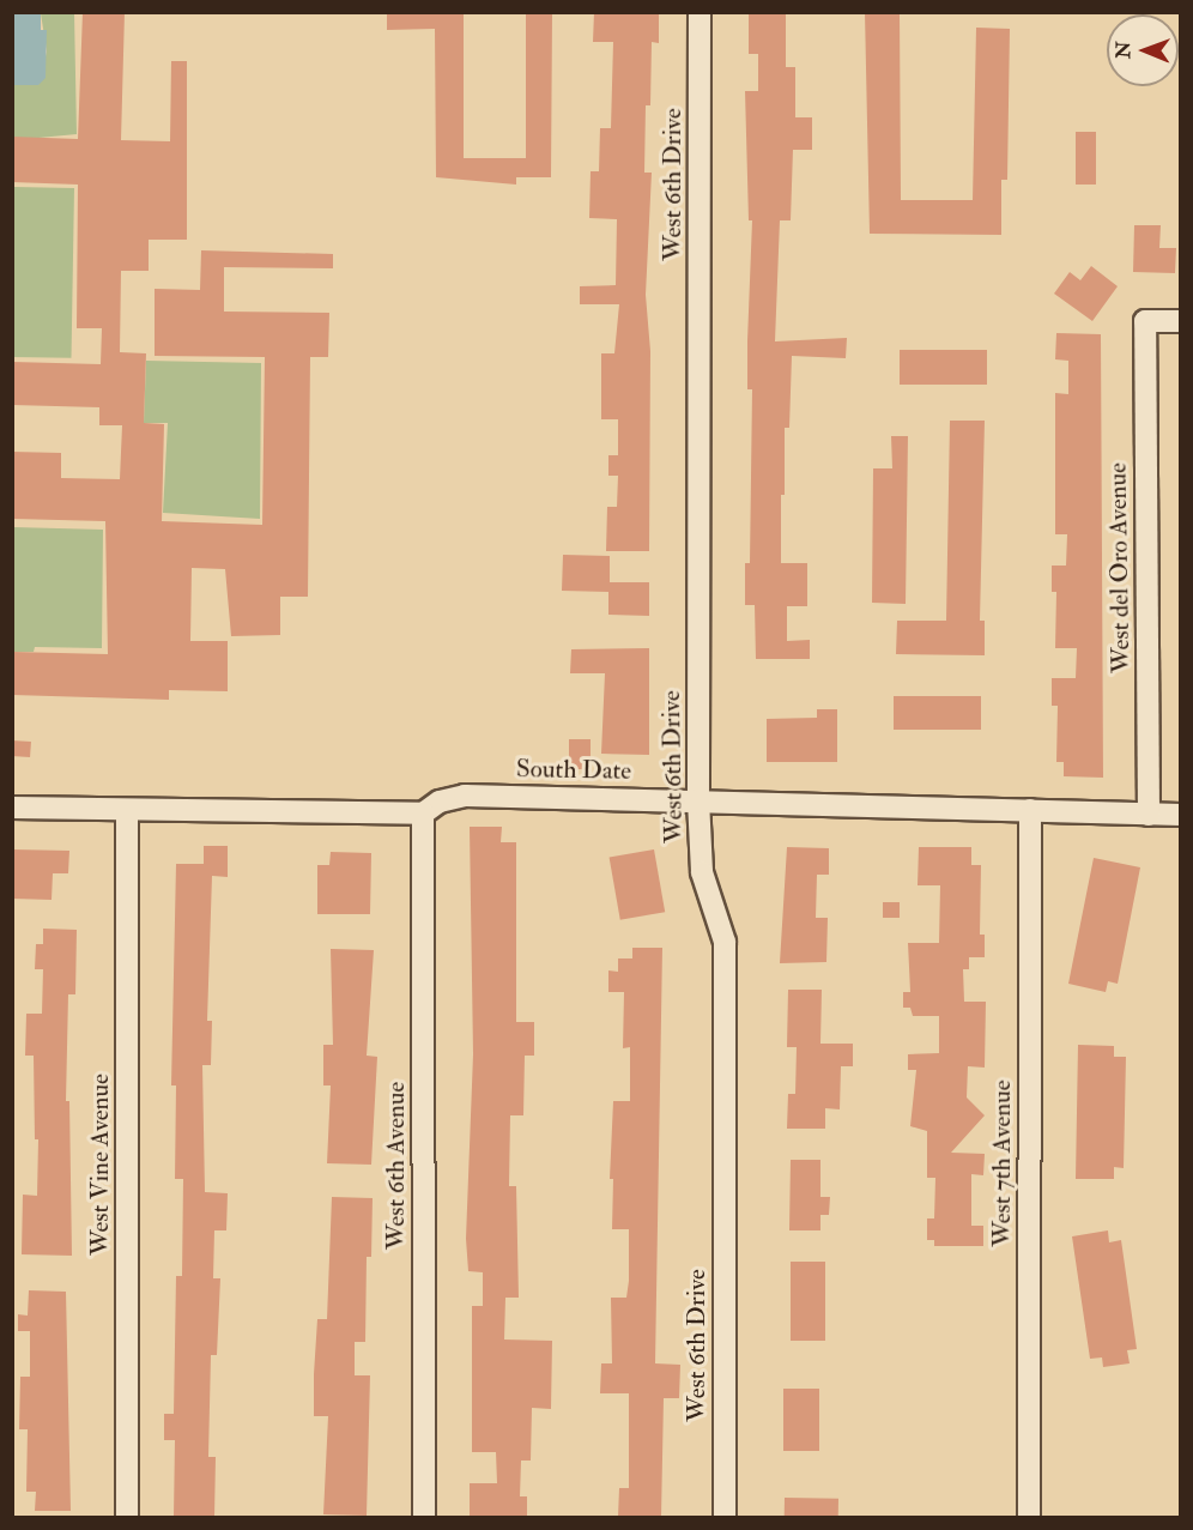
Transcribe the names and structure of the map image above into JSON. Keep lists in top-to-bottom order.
{
  "streets": {
    "street": [
      "West 6th Drive",
      "West del Oro Avenue",
      "South Date",
      "West 7th Avenue",
      "West Vine Avenue",
      "West 6th Avenue"
    ]
  },
  "crossings": [
    ["West 6th Drive", "South Date"],
    ["West del Oro Avenue", "South Date"],
    ["South Date", "West 7th Avenue"],
    ["South Date", "West Vine Avenue"],
    ["South Date", "West 6th Avenue"]
  ],
  "north": "left"
}
